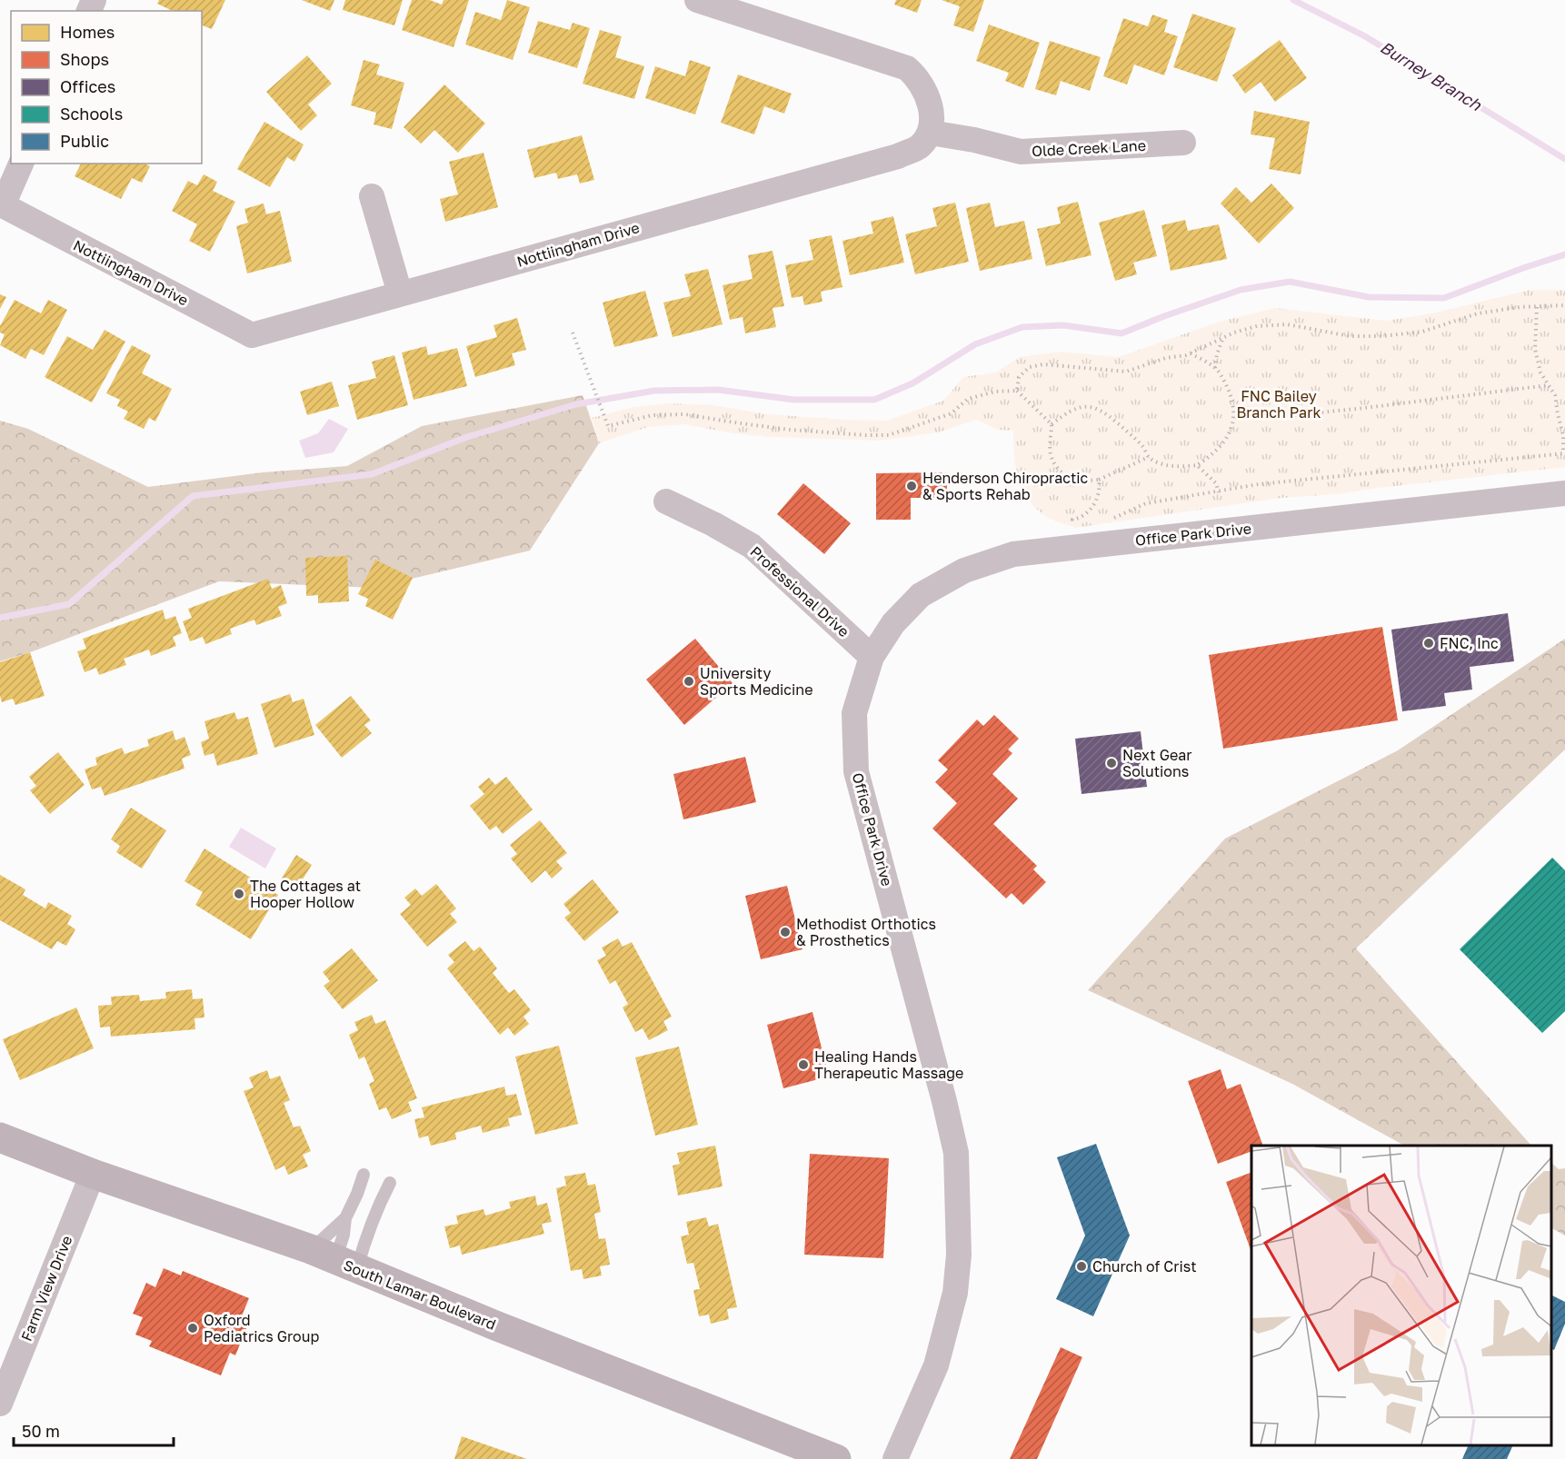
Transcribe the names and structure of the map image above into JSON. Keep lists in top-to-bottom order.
{
  "streets": {
    "street": [
      "Olde Creek Lane",
      "Nottiingham Drive",
      "Office Park Drive",
      "Professional Drive",
      "Farm View Drive",
      "South Lamar Boulevard"
    ]
  },
  "crossings": [
    ["Olde Creek Lane", "Nottiingham Drive"],
    ["Office Park Drive", "Professional Drive"],
    ["Farm View Drive", "South Lamar Boulevard"]
  ],
  "water": ["Burney Branch"],
  "parks": ["FNC Bailey Branch Park"],
  "places": [
    "Henderson Chiropractic & Sports Rehab",
    "FNC, Inc",
    "University Sports Medicine",
    "Next Gear Solutions",
    "The Cottages at Hooper Hollow",
    "Methodist Orthotics & Prosthetics",
    "Healing Hands Therapeutic Massage",
    "Church of Crist",
    "Oxford Pediatrics Group"
  ],
  "legend": [
    "Homes",
    "Shops",
    "Offices",
    "Schools",
    "Public"
  ],
  "scale_bar": "50 m"
}
